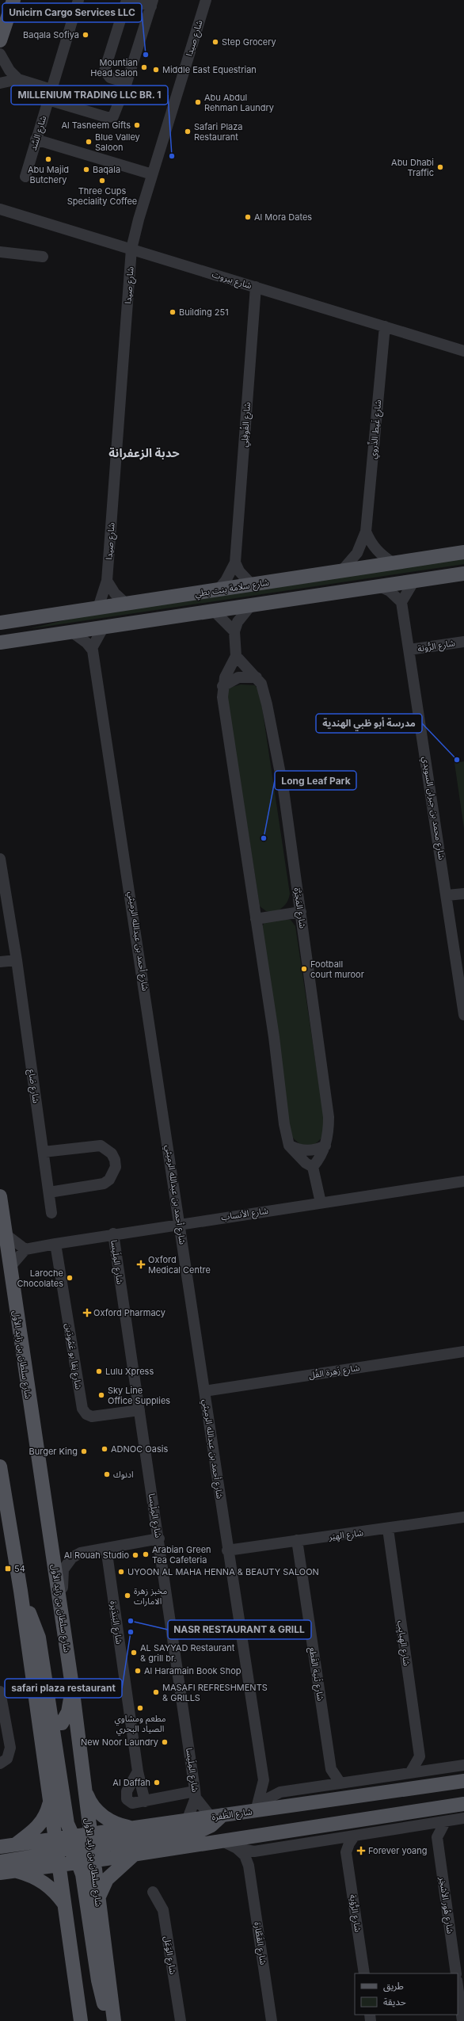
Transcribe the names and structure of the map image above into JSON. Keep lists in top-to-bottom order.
{
  "streets": {
    "main road": ["شارع سلامة بنت بطي", "شارع سلطان بن زايد الأول", "شارع الظَّفرة"],
    "street": [
      "شارع صيدا",
      "شارع السَّد",
      "شارع بيروت",
      "شارع الفُوفِلِي",
      "شارع غَيط الذِّروي",
      "شارع الرُّوتة",
      "شارع محمد بن جبران السويدي",
      "شارع المَجَرَّة",
      "شارع أحمد بن عبدالله الرميثي",
      "شارع صَاع",
      "شارع الأنساب",
      "شارع المِلَيسا",
      "شارع نِقا بو عَمُودَين",
      "شارع زَهرة الفُل",
      "شارع الهِيَر",
      "شارع البَندَيرة",
      "شارع الهِبايِب",
      "شارع ثَنية القَطع",
      "شارع هُور الأشخِر",
      "شارع الرُّؤية",
      "شارع القَطَّارة",
      "شارع الوَعَل"
    ]
  },
  "crossings": [
    ["شارع صيدا", "شارع بيروت"],
    ["شارع صيدا", "شارع سلامة بنت بطي"],
    ["شارع بيروت", "شارع الفُوفِلِي"],
    ["شارع بيروت", "شارع غَيط الذِّروي"],
    ["شارع الفُوفِلِي", "شارع سلامة بنت بطي"],
    ["شارع غَيط الذِّروي", "شارع سلامة بنت بطي"],
    ["شارع الرُّوتة", "شارع محمد بن جبران السويدي"],
    ["شارع أحمد بن عبدالله الرميثي", "شارع الأنساب"],
    ["شارع أحمد بن عبدالله الرميثي", "شارع زَهرة الفُل"],
    ["شارع أحمد بن عبدالله الرميثي", "شارع الهِيَر"],
    ["شارع أحمد بن عبدالله الرميثي", "شارع الظَّفرة"],
    ["شارع الأنساب", "شارع المِلَيسا"],
    ["شارع الأنساب", "شارع نِقا بو عَمُودَين"],
    ["شارع المِلَيسا", "شارع نِقا بو عَمُودَين"],
    ["شارع المِلَيسا", "شارع الظَّفرة"],
    ["شارع سلطان بن زايد الأول", "شارع الظَّفرة"],
    ["شارع الهِيَر", "شارع الهِبايِب"],
    ["شارع الهِيَر", "شارع ثَنية القَطع"]
  ],
  "districts": ["حدبة الزعفرانة"],
  "places": {
    "other": [
      "Baqala Sofiya",
      "Step Grocery",
      "Unicirn Cargo Services LLC",
      "Mountian Head Salon",
      "Middle East Equestrian",
      "Abu Abdul Rehman Laundry",
      "Al Tasneem Gifts",
      "Safari Plaza Restaurant",
      "Blue Valley Saloon",
      "MILLENIUM TRADING LLC BR. 1",
      "Abu Majid Butchery",
      "Abu Dhabi Traffic",
      "Baqala",
      "Three Cups Speciality Coffee",
      "Al Mora Dates",
      "Building 251",
      "مدرسة أبو ظبي الهندية",
      "Long Leaf Park",
      "Football court muroor",
      "Laroche Chocolates",
      "Lulu Xpress",
      "Sky Line Office Supplies",
      "ADNOC Oasis",
      "Burger King",
      "ادنوك",
      "Arabian Green Tea Cafeteria",
      "Al Rouah Studio",
      "UYOON AL MAHA HENNA & BEAUTY SALOON",
      "مخبز زهرة الامارات",
      "NASR RESTAURANT & GRILL",
      "safari plaza restaurant",
      "AL SAYYAD Restaurant & grill br.",
      "Al Haramain Book Shop",
      "MASAFI REFRESHMENTS & GRILLS",
      "مطعم ومشاوي الصياد البحري",
      "New Noor Laundry",
      "Al Daffah"
    ],
    "health": ["Oxford Medical Centre", "Oxford Pharmacy", "Forever yoang"],
    "transit": ["54"]
  },
  "legend": ["طريق", "حديقة"]
}
